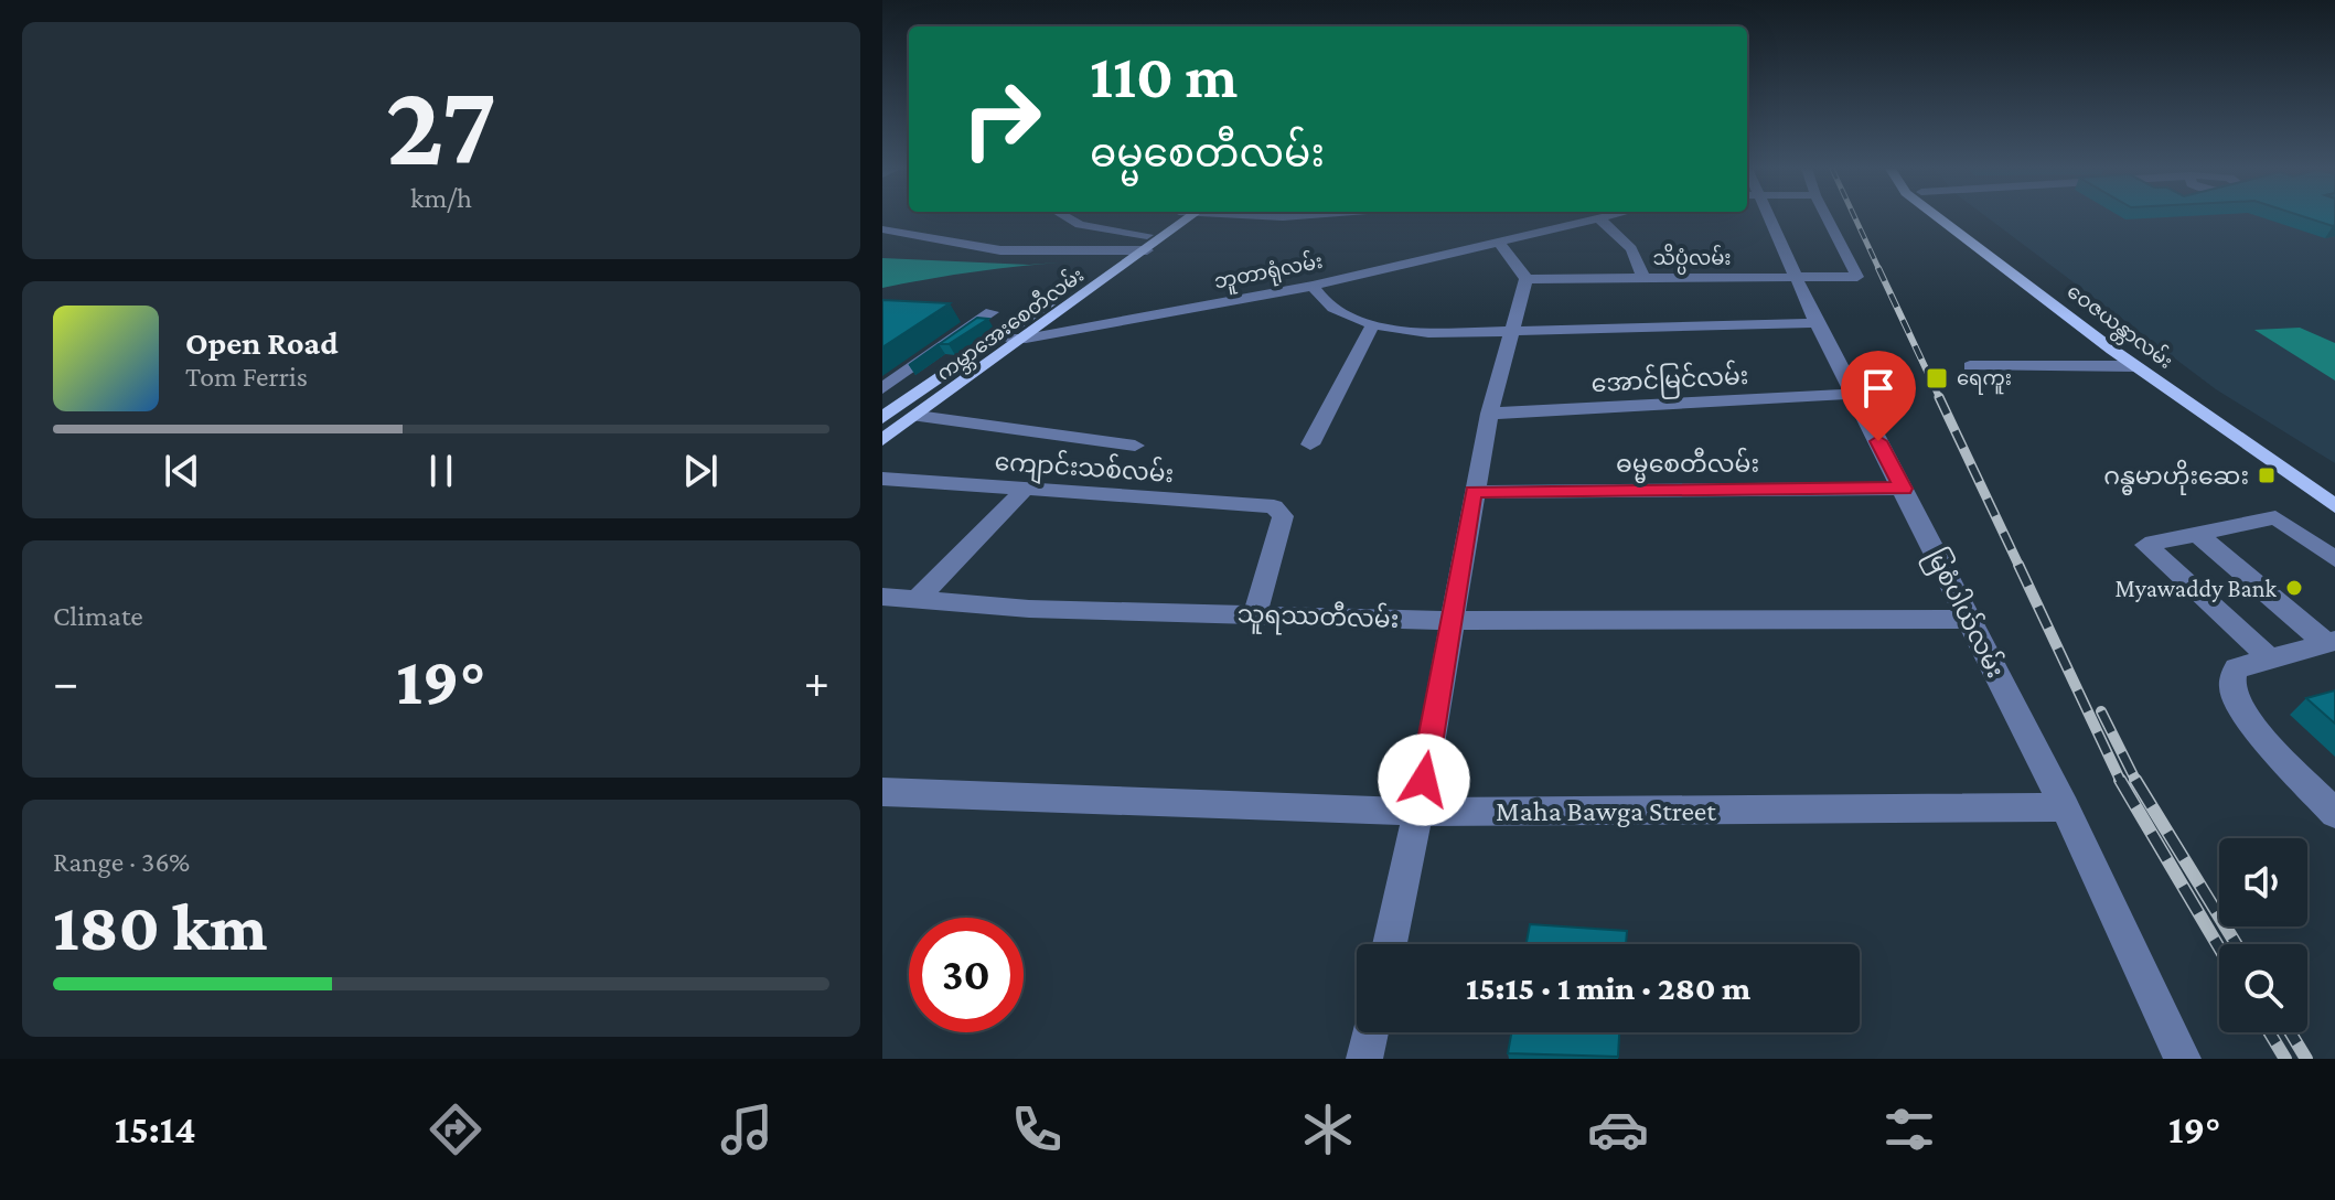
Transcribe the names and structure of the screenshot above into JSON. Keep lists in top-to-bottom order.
{
  "streets": {
    "main road": ["ကမ္ဘာအေးစေတီလမ်း", "ဝေဇယန္တာလမ်း"],
    "street": [
      "သိပ္ပံလမ်း",
      "ဘူတာရုံလမ်း",
      "အောင်မြင်လမ်း",
      "ဓမ္မစေတီလမ်း",
      "ကျောင်းသစ်လမ်း",
      "မြစံပါယ်လမ်း",
      "သူရဿတီလမ်း",
      "Maha Bawga Street"
    ]
  },
  "crossings": [
    ["သိပ္ပံလမ်း", "မြစံပါယ်လမ်း"],
    ["ဘူတာရုံလမ်း", "ကမ္ဘာအေးစေတီလမ်း"],
    ["အောင်မြင်လမ်း", "မြစံပါယ်လမ်း"],
    ["ဓမ္မစေတီလမ်း", "မြစံပါယ်လမ်း"],
    ["ကျောင်းသစ်လမ်း", "သူရဿတီလမ်း"],
    ["မြစံပါယ်လမ်း", "သူရဿတီလမ်း"],
    ["မြစံပါယ်လမ်း", "Maha Bawga Street"]
  ],
  "places": {
    "transit": ["ရေကူး", "ဂန္ဓမာဟိုးဆေး"],
    "other": ["Myawaddy Bank"]
  },
  "page": {
    "tile": [
      ["27", "km/h"],
      "Climate",
      ["Range · 36%", "180 km"]
    ],
    "turn": ["110 m", "ဓမ္မစေတီလမ်း"],
    "song": ["Open Road", "Tom Ferris"],
    "heat": ["−", "19°", "+"],
    "limit": "30",
    "trip": "15:15 · 1 min · 280 m",
    "tabs": ["15:14", "19°"]
  }
}
